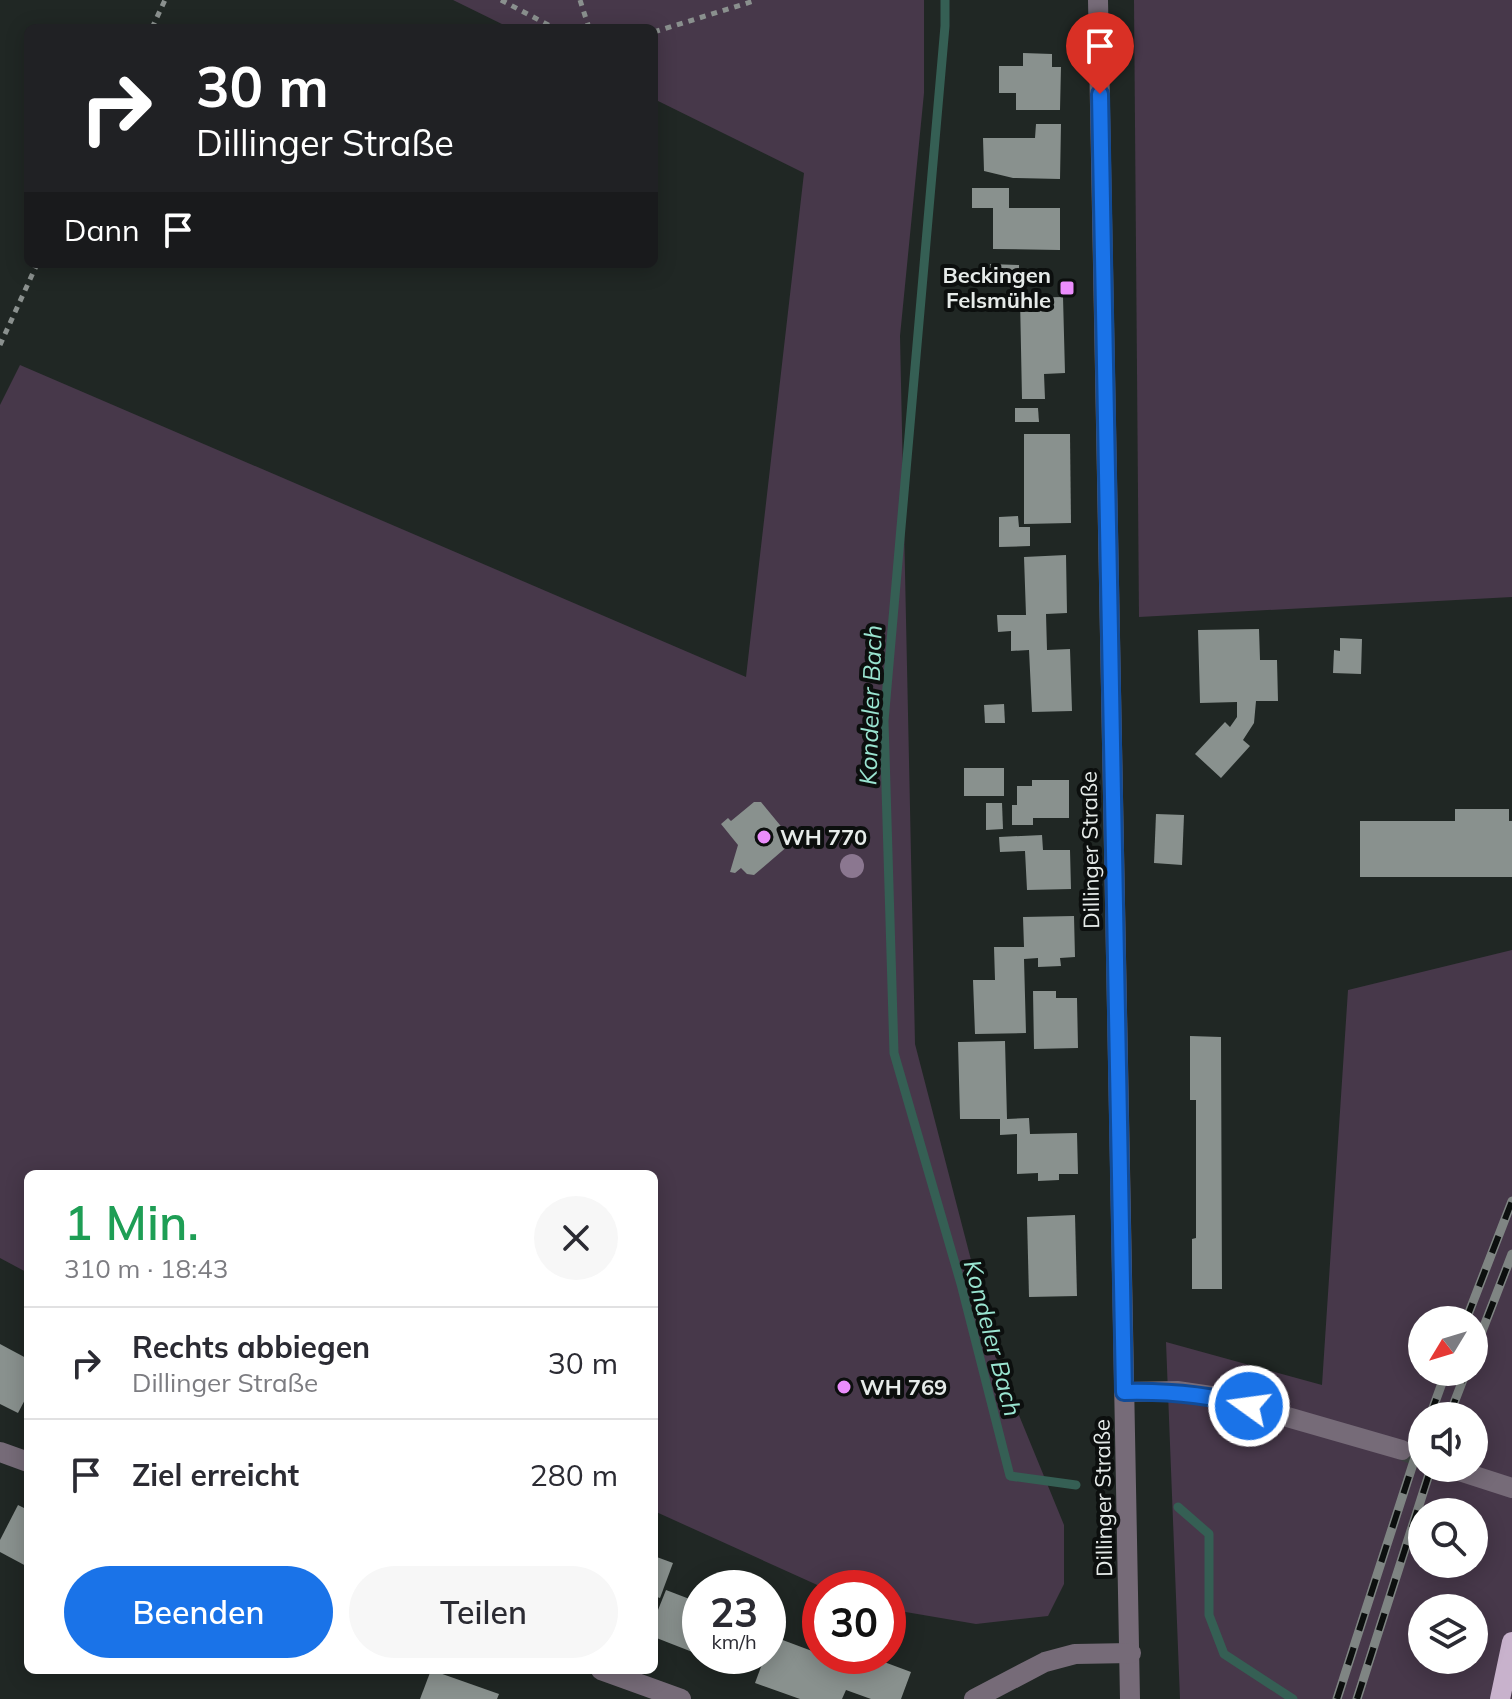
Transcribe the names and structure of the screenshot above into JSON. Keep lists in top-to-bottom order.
{
  "streets": {
    "street": ["Dillinger Straße"]
  },
  "water": ["Kondeler Bach"],
  "places": {
    "transit": ["Beckingen Felsmühle"],
    "other": ["WH 770", "WH 769"]
  },
  "north": "bottom left",
  "page": {
    "turn": ["30 m", "Dillinger Straße"],
    "then": "Dann",
    "heading": ["1 Min.", "310 m · 18:43"],
    "list": [
      {
        "name": "Rechts abbiegen",
        "note": "Dillinger Straße",
        "value": "30 m"
      },
      {
        "name": "Ziel erreicht",
        "value": "280 m"
      }
    ],
    "buttons": ["Beenden", "Teilen"],
    "speed": "23 km/h",
    "limit": "30"
  }
}
